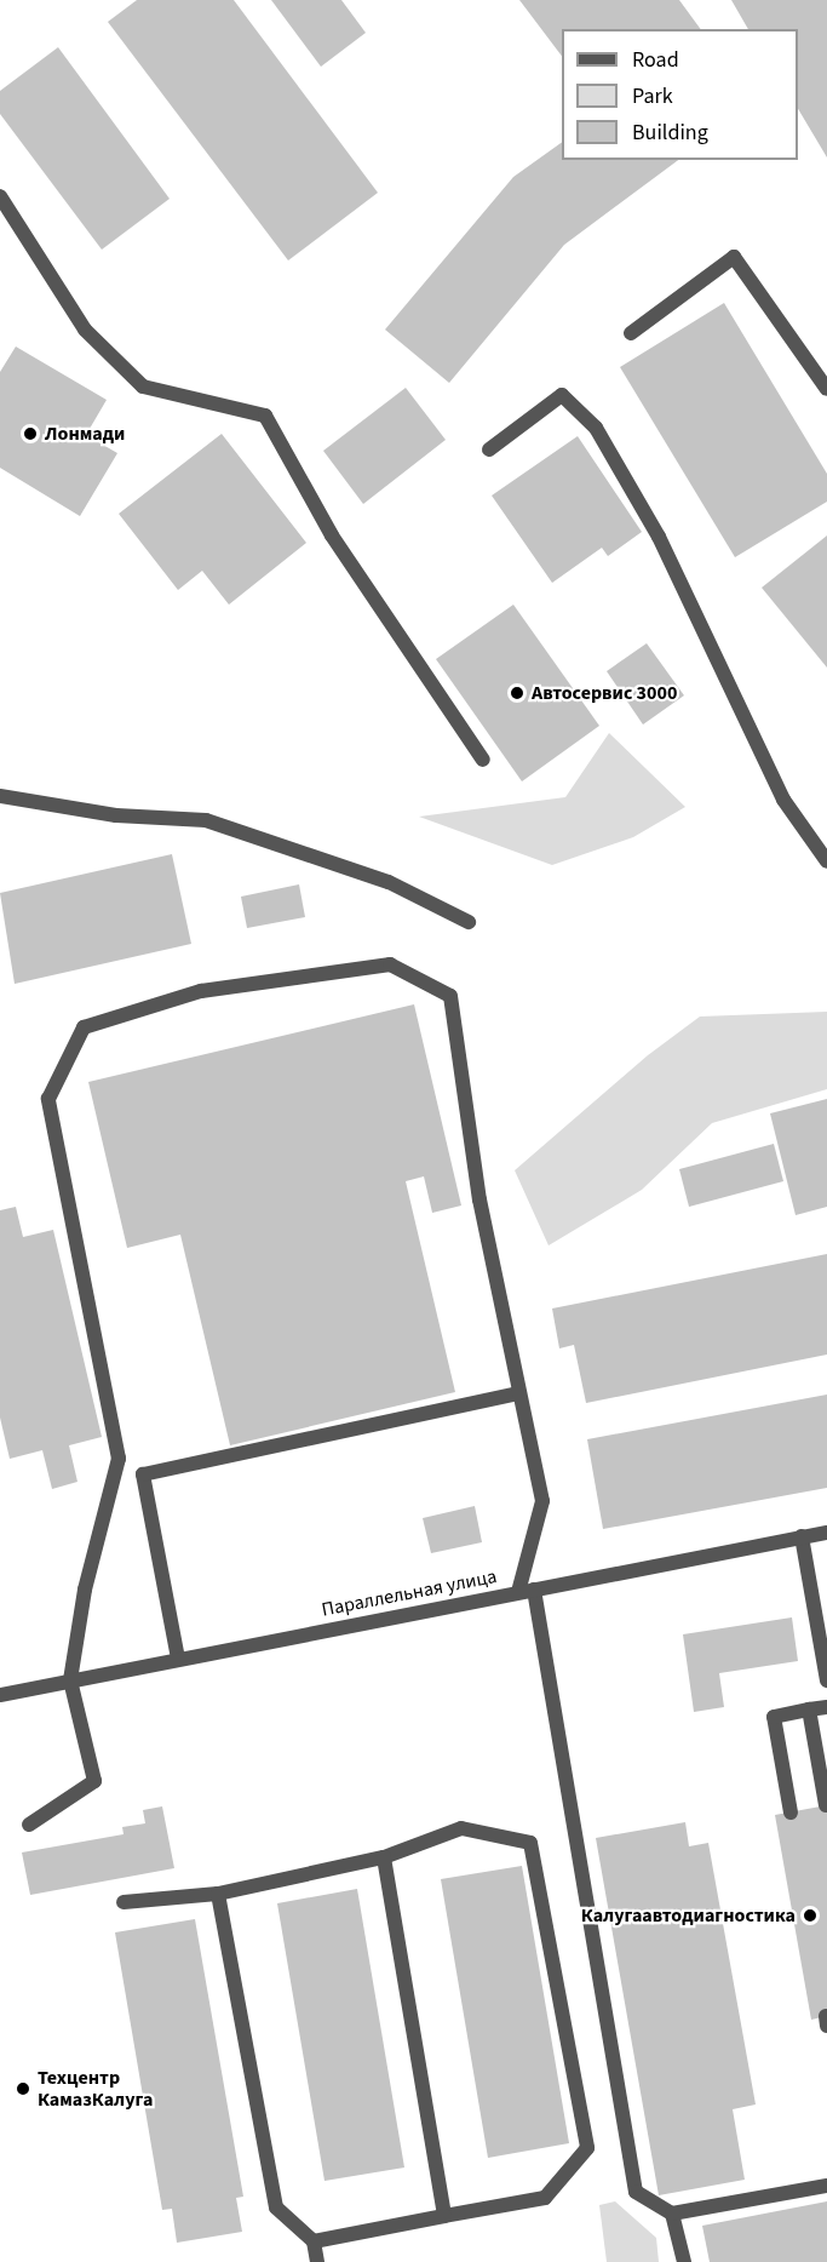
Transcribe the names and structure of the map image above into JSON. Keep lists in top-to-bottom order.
{
  "streets": {
    "street": ["Параллельная улица"]
  },
  "places": [
    "Лонмади",
    "Автосервис 3000",
    "Калугаавтодиагностика",
    "Техцентр КамазКалуга"
  ],
  "legend": ["Road", "Park", "Building"]
}
